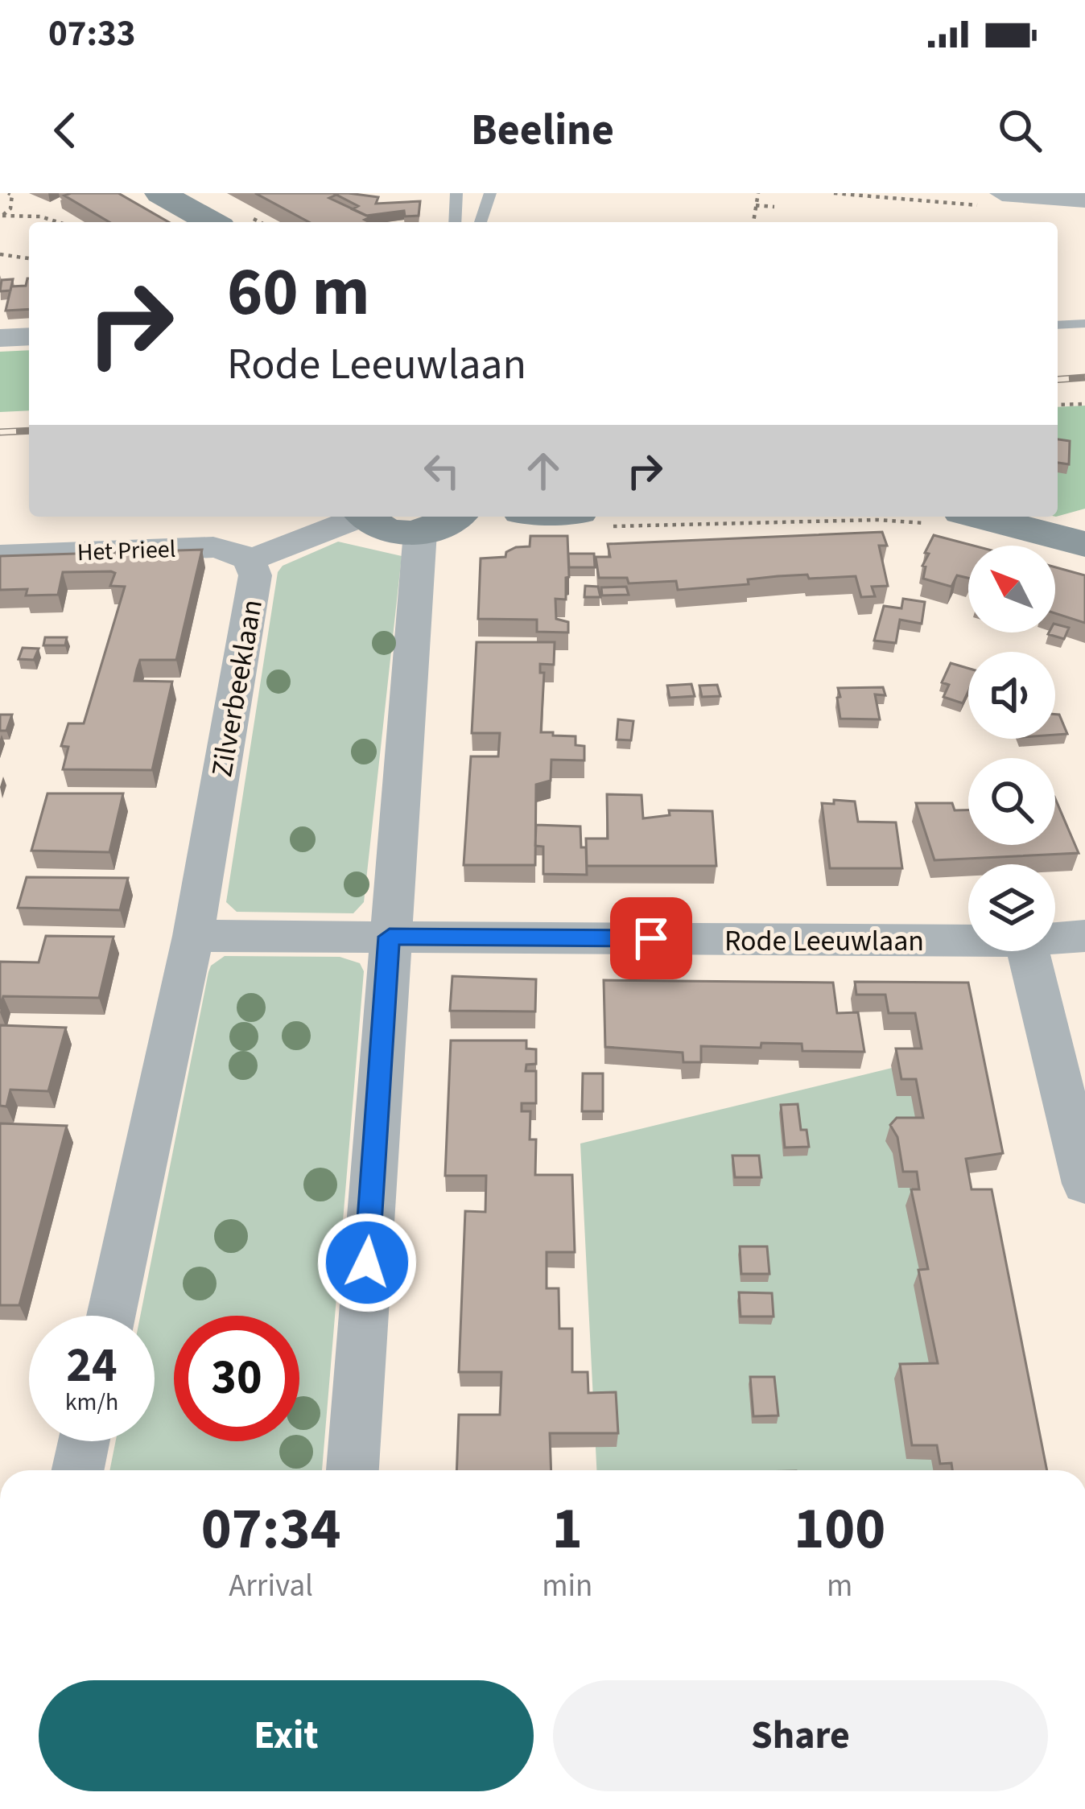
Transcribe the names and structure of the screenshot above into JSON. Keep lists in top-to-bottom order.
{
  "streets": {
    "street": ["Het Prieel", "Zilverbeeklaan", "Rode Leeuwlaan"]
  },
  "crossings": [
    ["Het Prieel", "Zilverbeeklaan"]
  ],
  "north": "top left",
  "page": {
    "status": "07:33",
    "header": "Beeline",
    "turn": ["60 m", "Rode Leeuwlaan"],
    "speed": "24 km/h",
    "limit": "30",
    "eta": [
      "07:34",
      "Arrival",
      "1",
      "min",
      "100",
      "m"
    ],
    "buttons": ["Exit", "Share"]
  }
}
